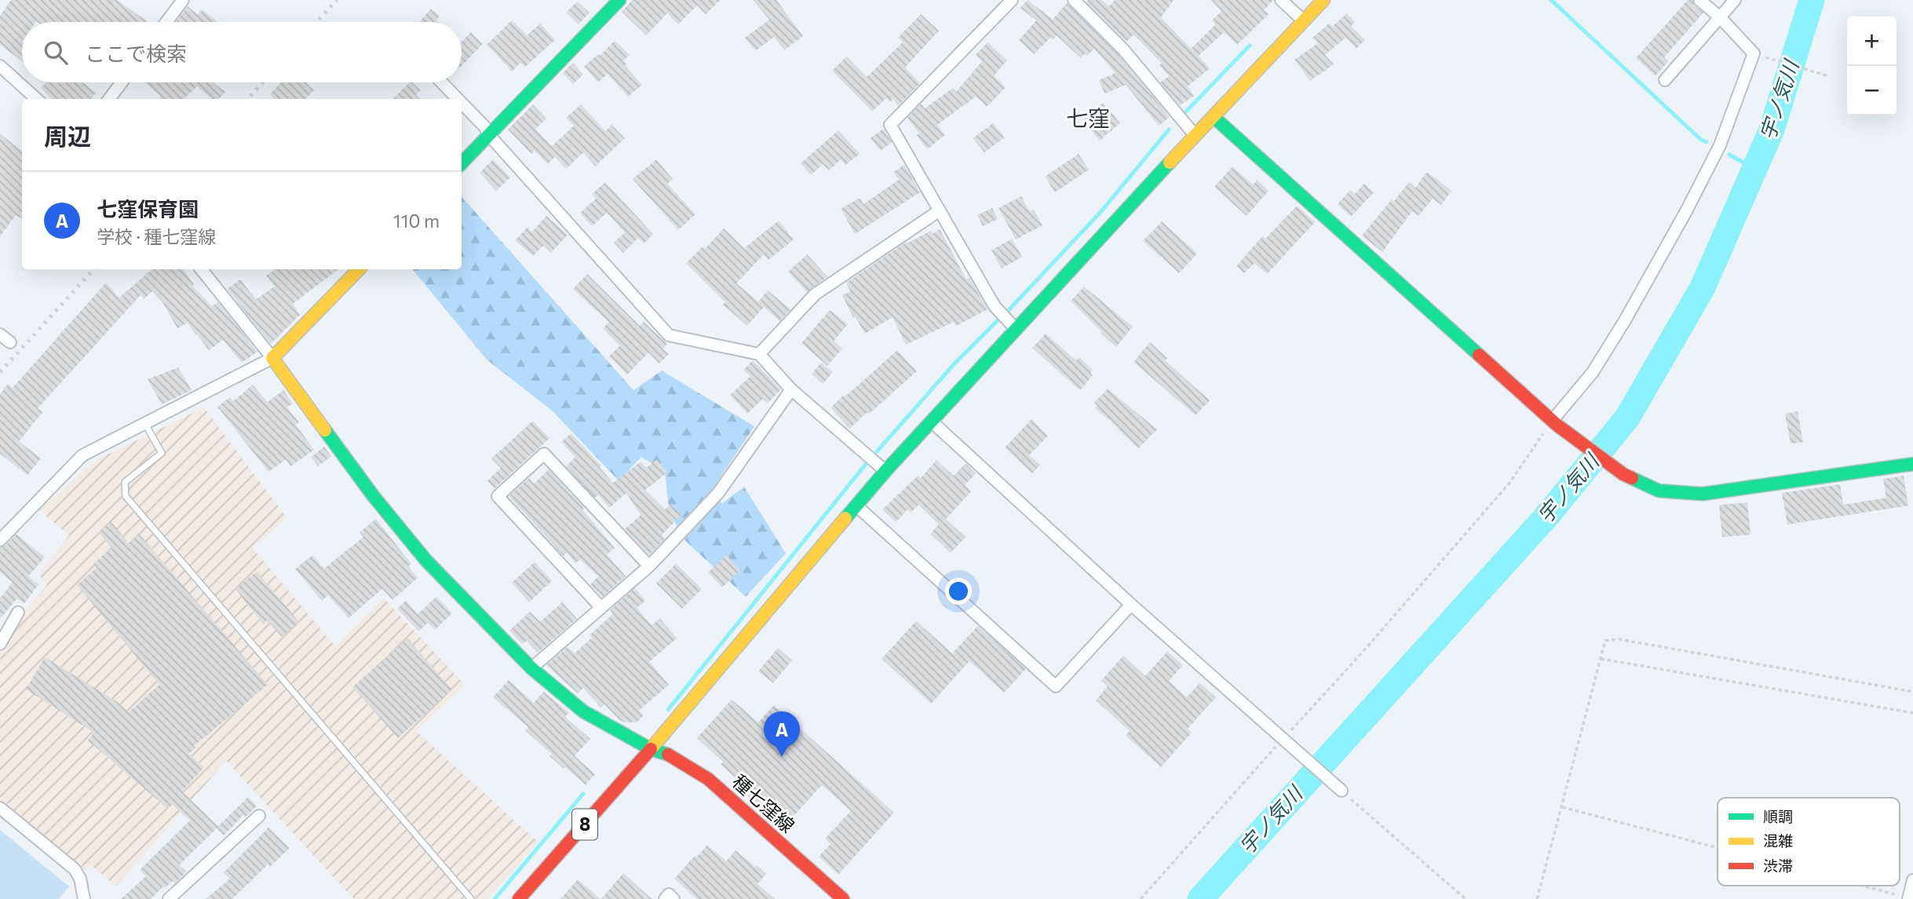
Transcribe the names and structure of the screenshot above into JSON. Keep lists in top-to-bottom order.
{
  "streets": {
    "street": ["種七窪線", "8"]
  },
  "crossings": [
    ["種七窪線", "8"]
  ],
  "districts": ["七窪"],
  "water": ["宇ノ気川"],
  "legend": ["順調", "混雑", "渋滞"],
  "page": {
    "map_buttons": ["+", "−"],
    "search": "ここで検索",
    "heading": "周辺",
    "list": [
      {
        "mark": "A",
        "name": "七窪保育園",
        "note": "学校 · 種七窪線",
        "value": "110 m"
      }
    ],
    "pins": "A"
  }
}
